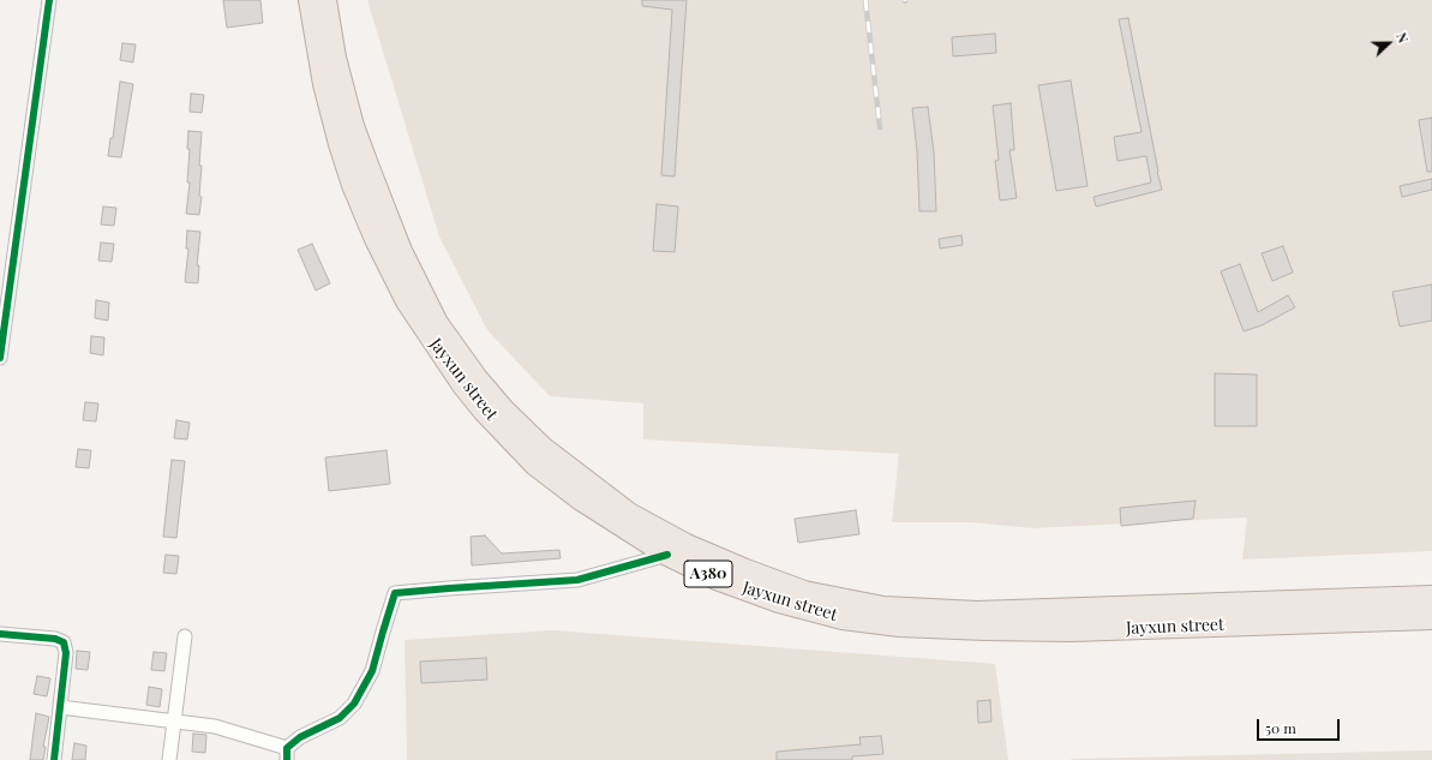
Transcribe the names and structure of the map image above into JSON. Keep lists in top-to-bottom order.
{
  "streets": {
    "highway": ["Jayxun street", "A380"]
  },
  "scale_bar": "50 m",
  "north": "right"
}
